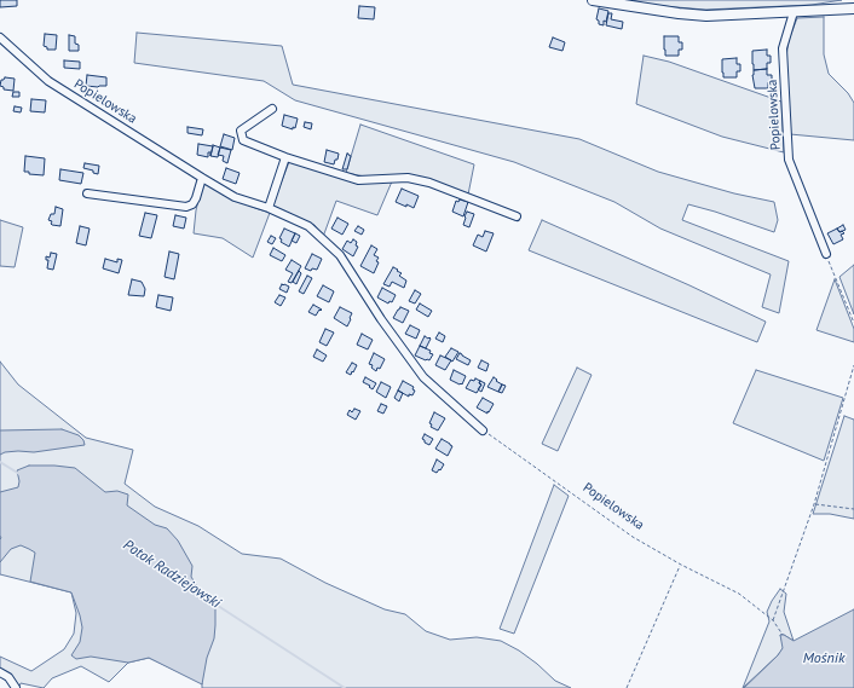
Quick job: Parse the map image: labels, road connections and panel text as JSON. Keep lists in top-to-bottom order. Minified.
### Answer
{"streets":{"street":["Popielowska"]},"water":["Potok Radziejowski","Mośnik"]}
